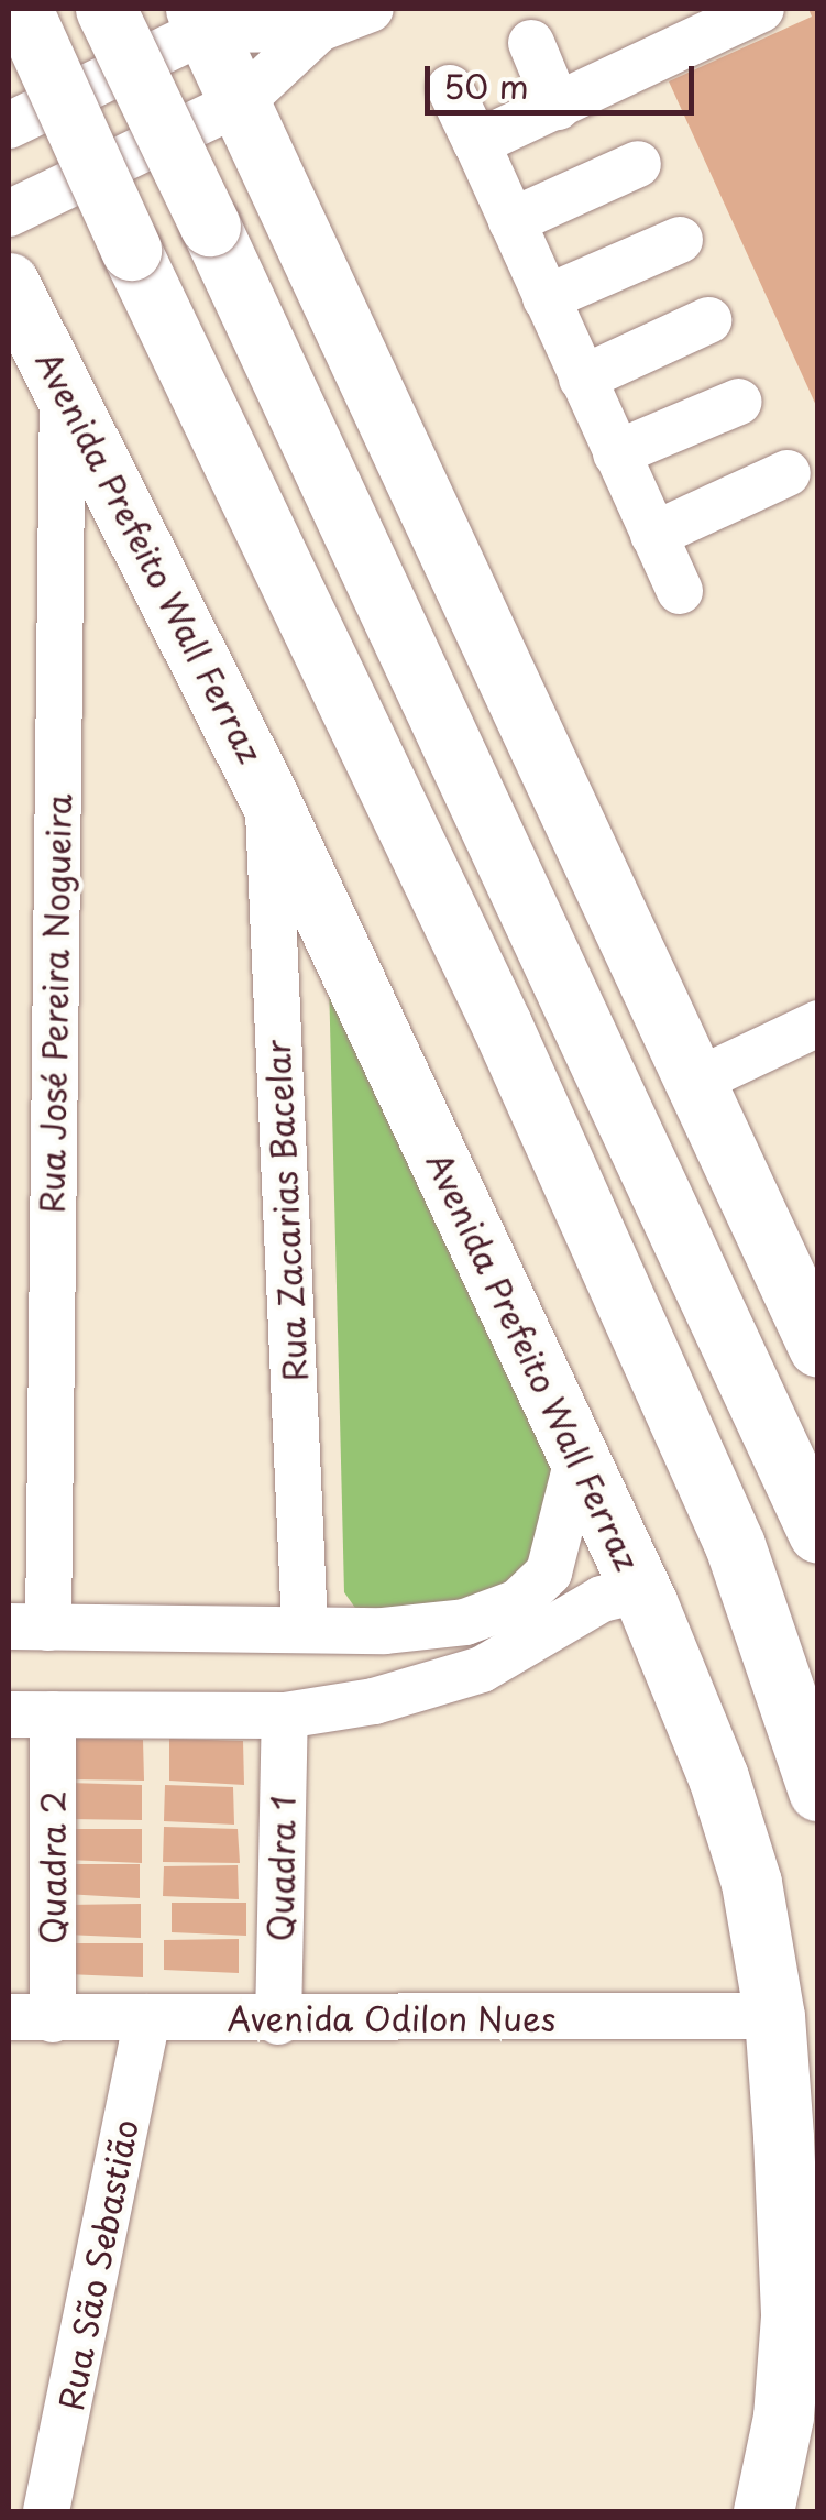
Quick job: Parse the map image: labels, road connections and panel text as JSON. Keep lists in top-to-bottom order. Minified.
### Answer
{"streets":{"main road":["Avenida Prefeito Wall Ferraz"],"street":["Rua José Pereira Nogueira","Rua Zacarias Bacelar","Quadra 2","Quadra 1","Avenida Odilon Nues","Rua São Sebastião"]},"crossings":[["Avenida Prefeito Wall Ferraz","Rua José Pereira Nogueira"],["Avenida Prefeito Wall Ferraz","Rua Zacarias Bacelar"],["Avenida Prefeito Wall Ferraz","Avenida Odilon Nues"],["Quadra 2","Avenida Odilon Nues"],["Quadra 1","Avenida Odilon Nues"],["Avenida Odilon Nues","Rua São Sebastião"]],"scale_bar":"50 m"}
